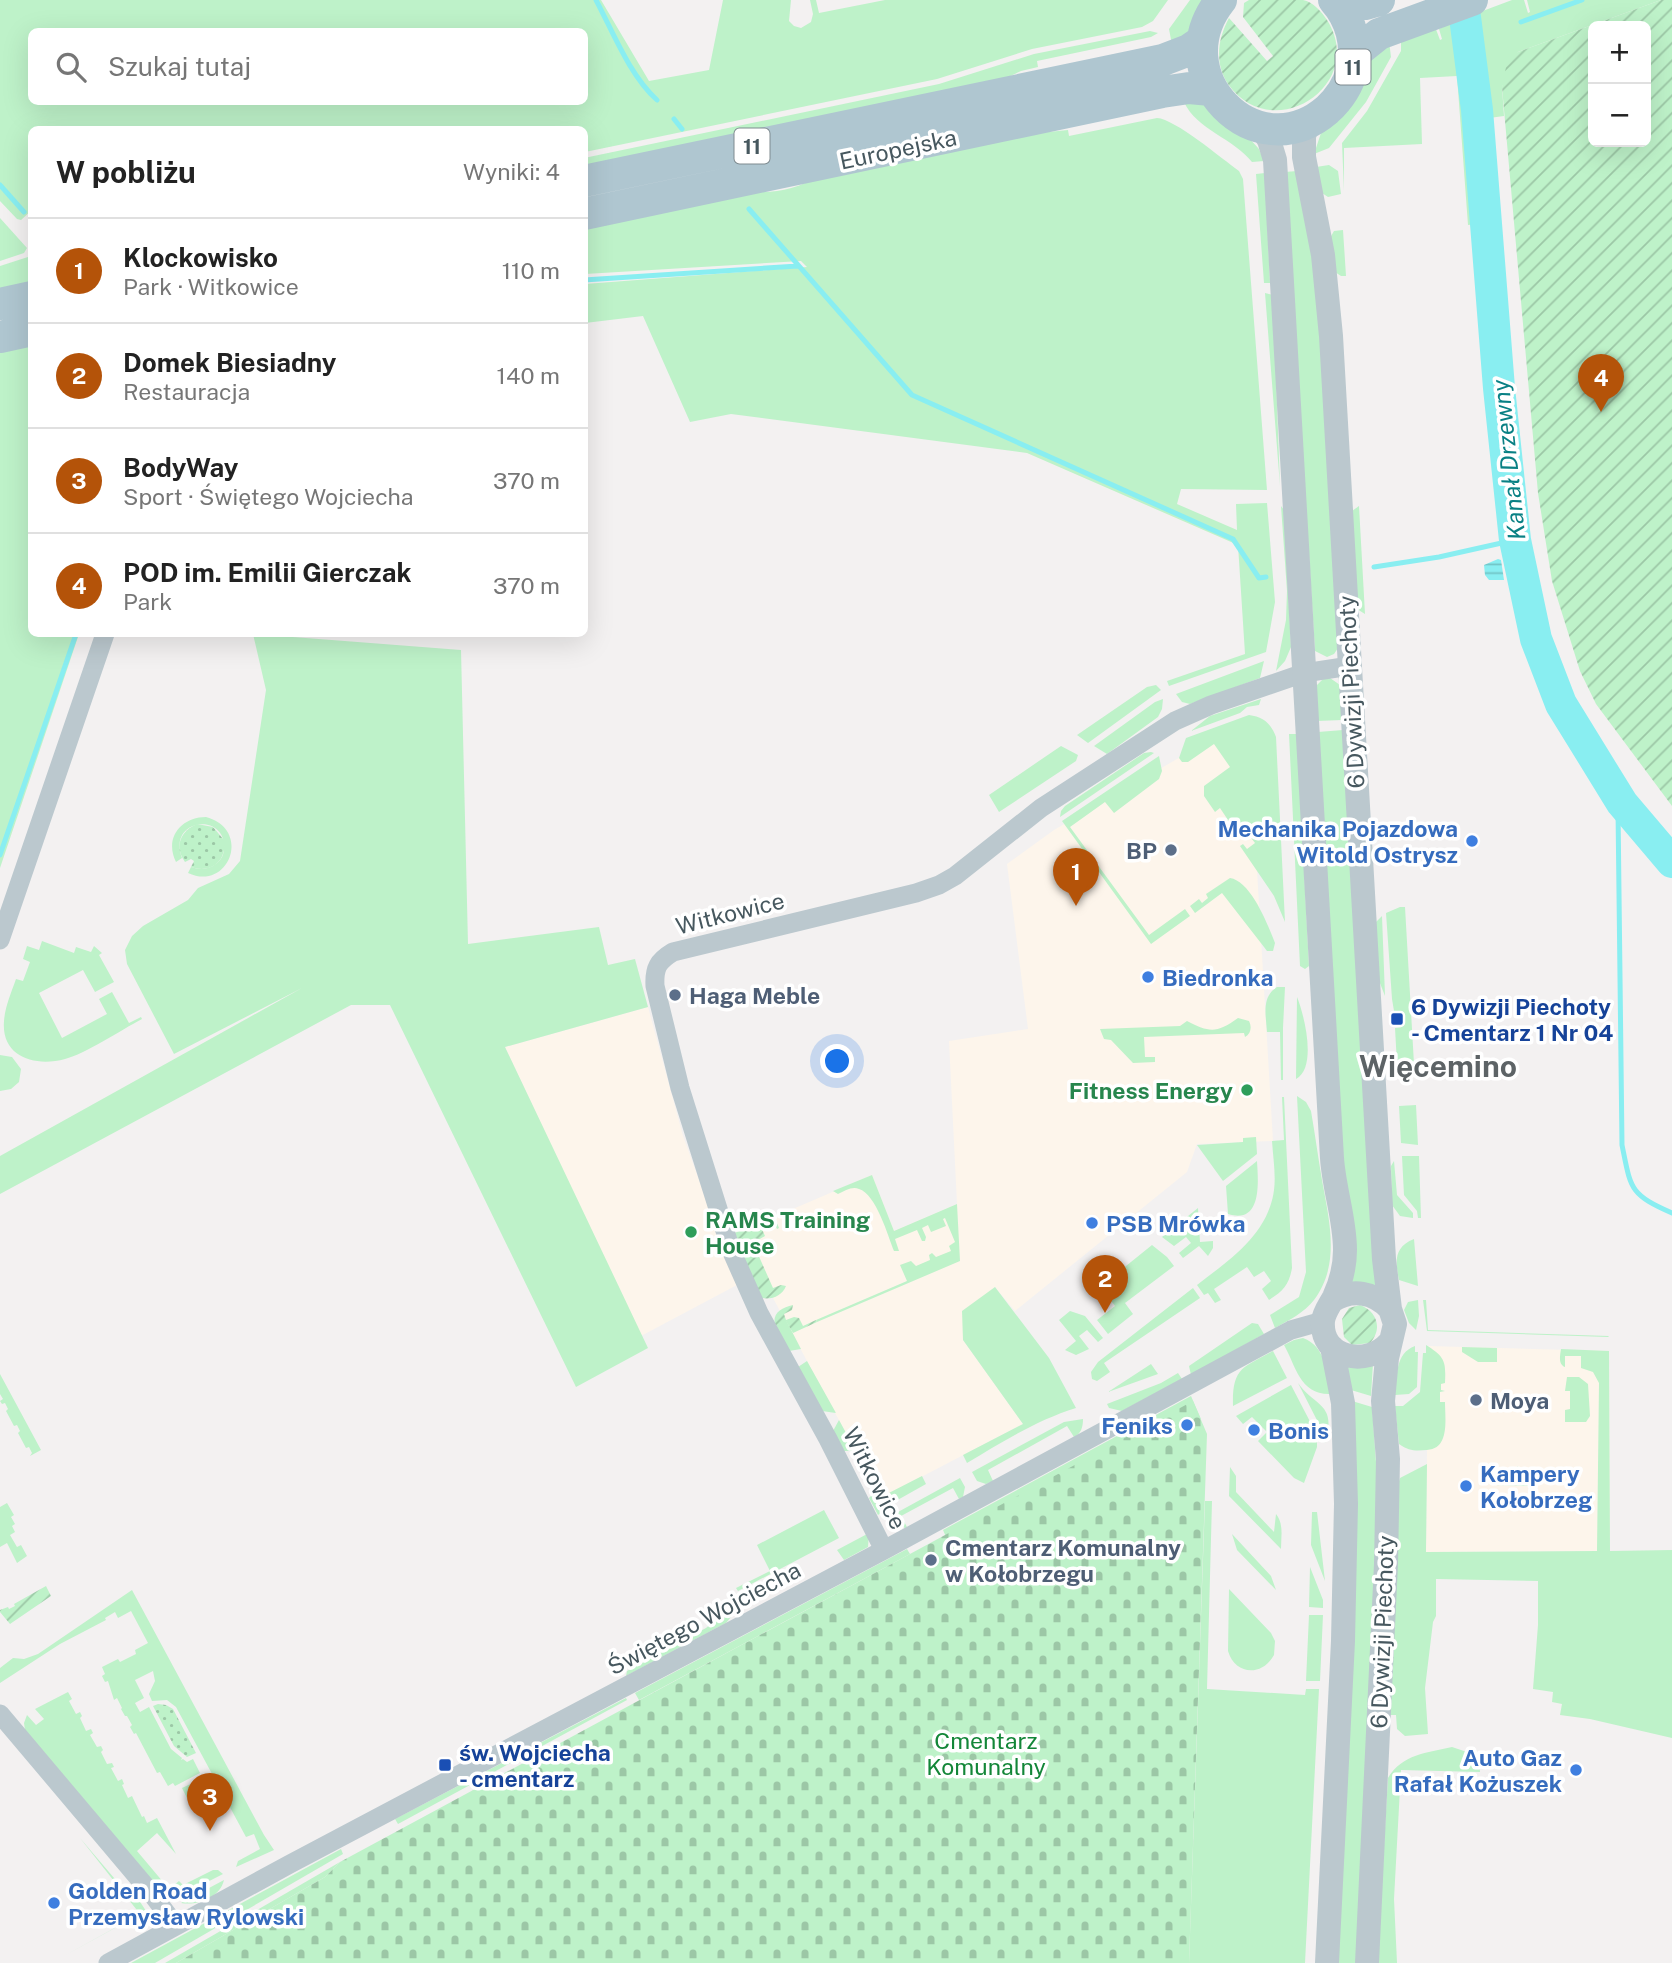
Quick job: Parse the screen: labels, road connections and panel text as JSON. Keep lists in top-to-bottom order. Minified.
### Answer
{"streets":{"main road":["11","Europejska"],"street":["6 Dywizji Piechoty","Witkowice","Świętego Wojciecha"]},"crossings":[["11","Europejska"],["11","6 Dywizji Piechoty"],["6 Dywizji Piechoty","Witkowice"],["6 Dywizji Piechoty","Świętego Wojciecha"],["Witkowice","Świętego Wojciecha"]],"districts":["Więcemino"],"water":["Kanał Drzewny"],"parks":["Cmentarz Komunalny"],"places":{"other":["Mechanika Pojazdowa Witold Ostrysz","BP","Biedronka","Haga Meble","Fitness Energy","PSB Mrówka","RAMS Training House","Moya","Feniks","Bonis","Kampery Kołobrzeg","Cmentarz Komunalny w Kołobrzegu","Auto Gaz Rafał Kożuszek","Golden Road Przemysław Rylowski"],"transit":["6 Dywizji Piechoty - Cmentarz 1 Nr 04","św. Wojciecha - cmentarz"]},"page":{"map_buttons":["+","−"],"search":"Szukaj tutaj","heading":["W pobliżu","Wyniki: 4"],"list":[{"mark":"1","name":"Klockowisko","note":"Park · Witkowice","value":"110 m"},{"mark":"2","name":"Domek Biesiadny","note":"Restauracja","value":"140 m"},{"mark":"3","name":"BodyWay","note":"Sport · Świętego Wojciecha","value":"370 m"},{"mark":"4","name":"POD im. Emilii Gierczak","note":"Park","value":"370 m"}],"pins":["4","1","2","3"]}}
